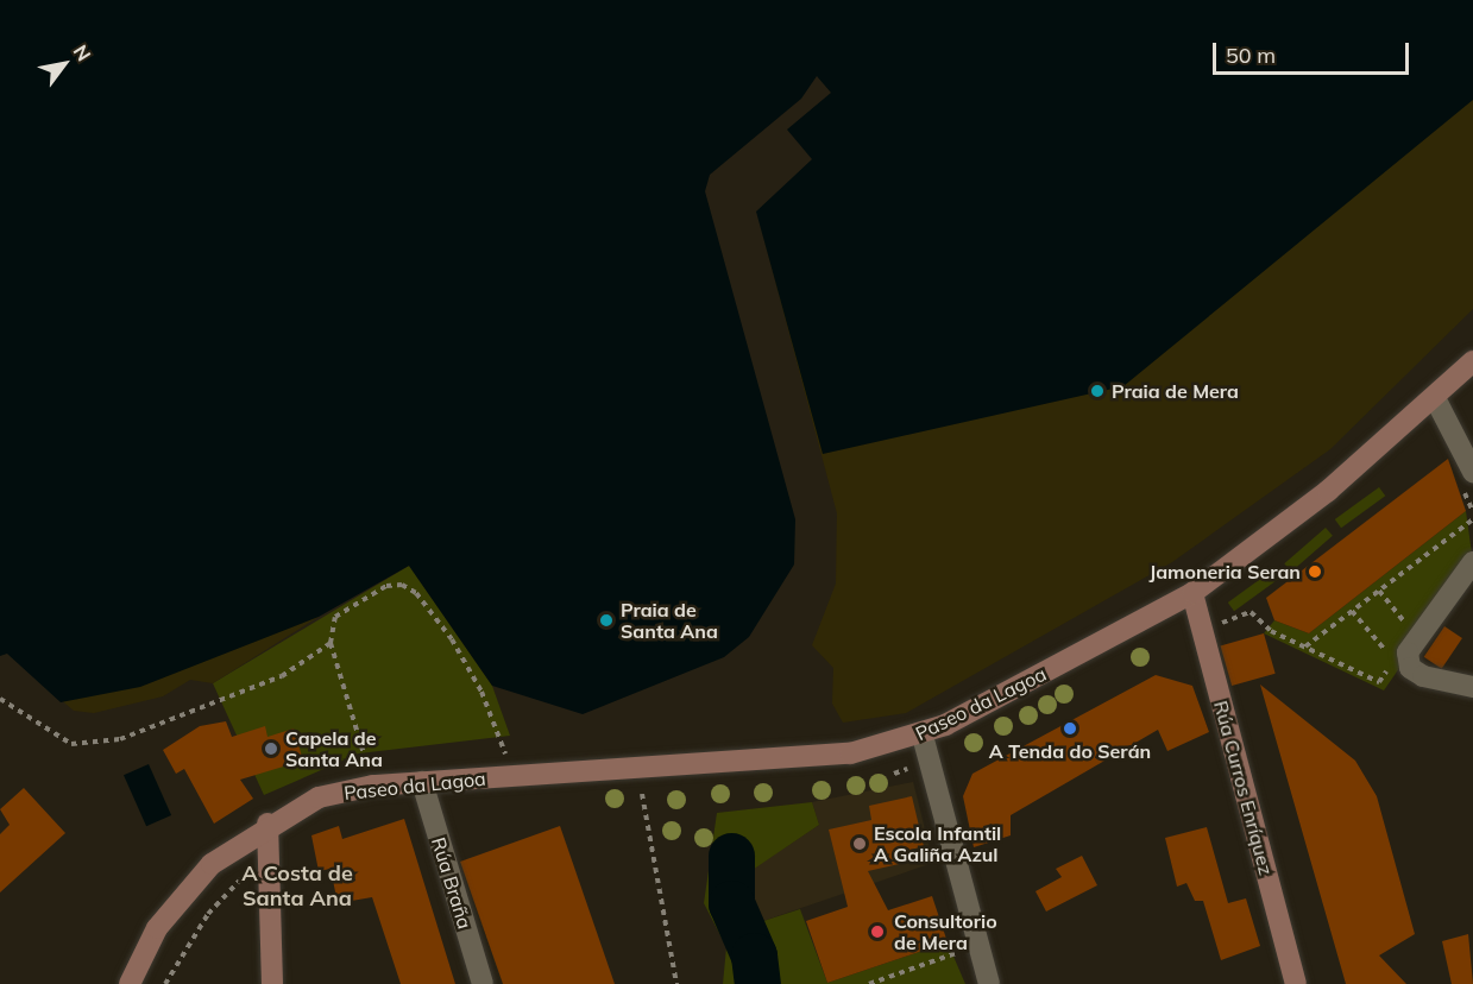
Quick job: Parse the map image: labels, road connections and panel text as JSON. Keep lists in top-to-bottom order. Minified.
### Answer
{"streets":{"main road":["Paseo da Lagoa","Rúa Curros Enríquez"],"street":["Rúa Braña"]},"crossings":[["Paseo da Lagoa","Rúa Curros Enríquez"],["Paseo da Lagoa","Rúa Braña"]],"districts":["A Costa de Santa Ana"],"places":["Praia de Mera","Jamoneria Seran","Praia de Santa Ana","A Tenda do Serán","Capela de Santa Ana","Escola Infantil A Galiña Azul","Consultorio de Mera"],"scale_bar":"50 m","north":"top right"}
